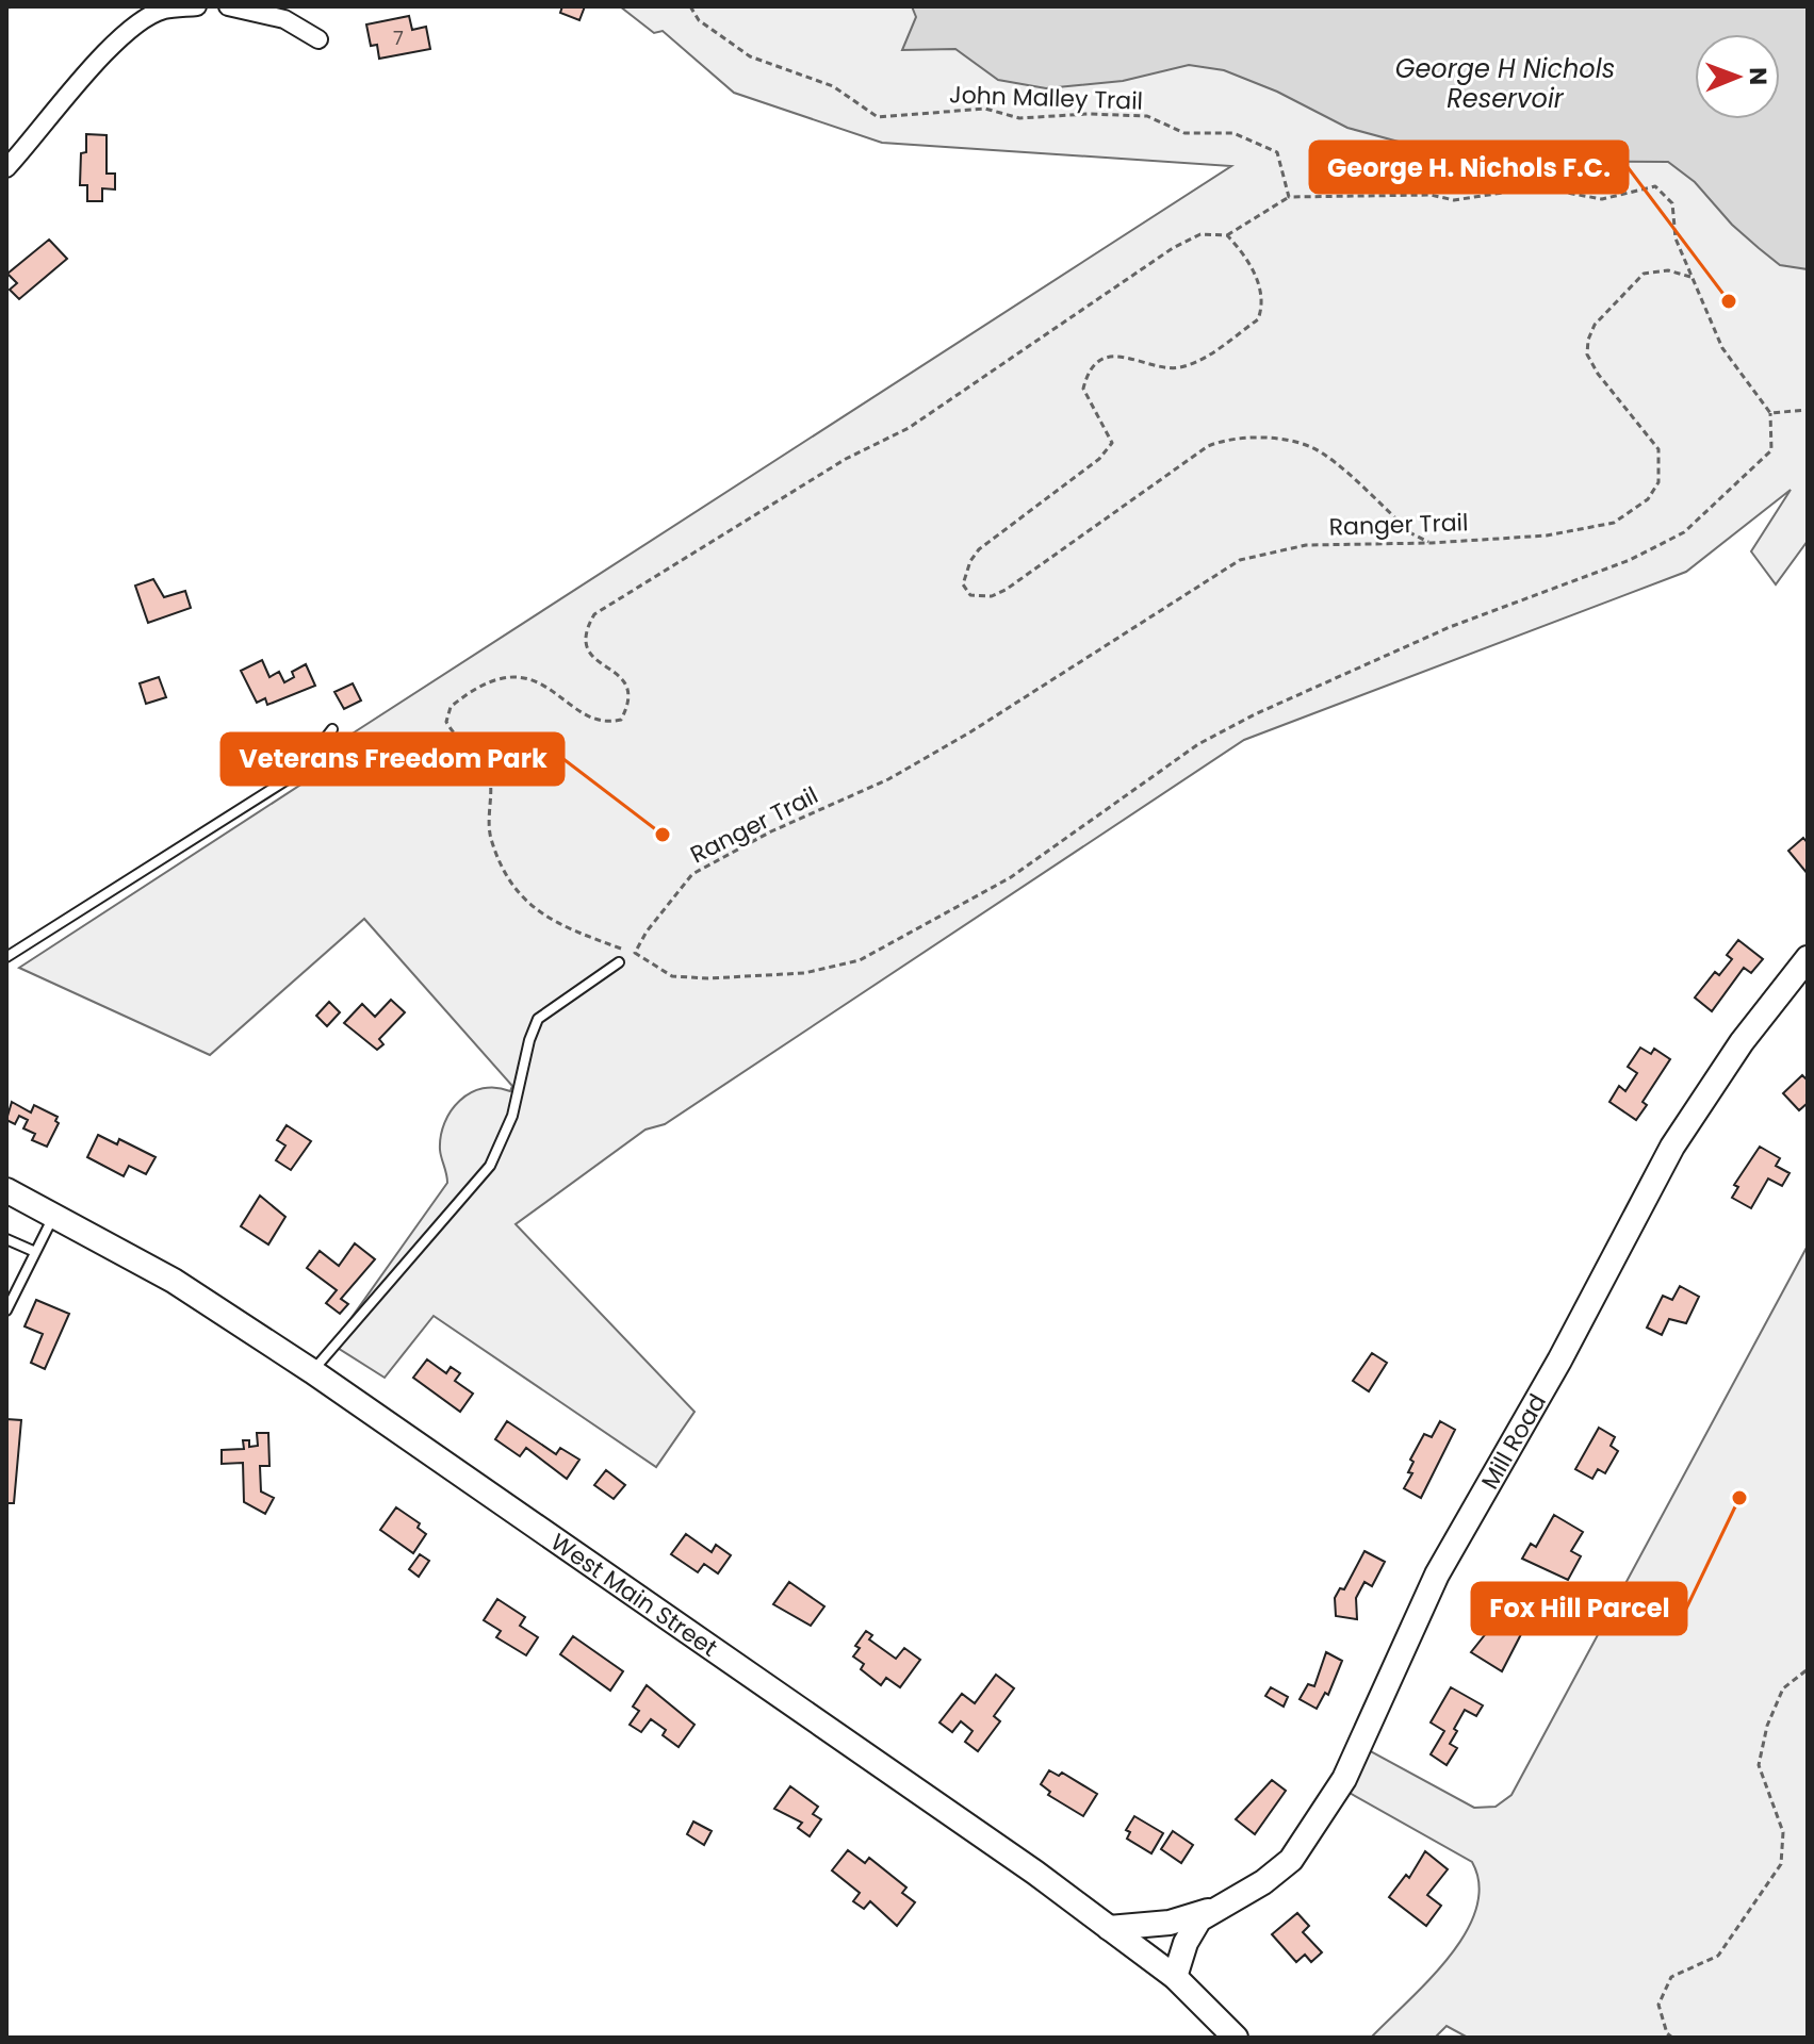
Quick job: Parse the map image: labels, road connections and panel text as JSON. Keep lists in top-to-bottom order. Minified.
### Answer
{"streets":{"main road":["Mill Road","West Main Street"],"path":["John Malley Trail","Ranger Trail"]},"crossings":[["Mill Road","West Main Street"]],"water":["George H Nichols Reservoir"],"places":["George H. Nichols F.C.","Veterans Freedom Park","Fox Hill Parcel"],"house_numbers":["7"],"north":"right"}
